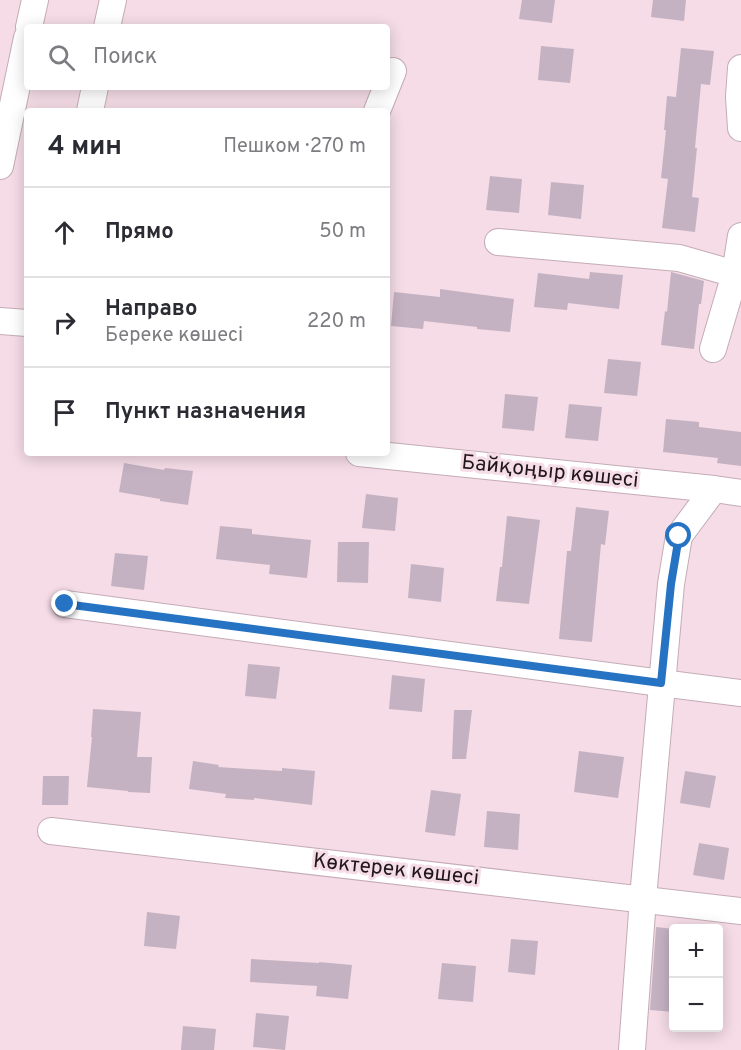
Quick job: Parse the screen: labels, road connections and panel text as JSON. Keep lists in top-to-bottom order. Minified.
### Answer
{"streets":{"street":["Байқоңыр көшесі","Көктерек көшесі"]},"page":{"search":"Поиск","heading":["4 мин","Пешком · 270 m"],"list":[["Прямо","50 m"],["Направо","Береке көшесі","220 m"],"Пункт назначения"],"map_buttons":["+","−"]}}
